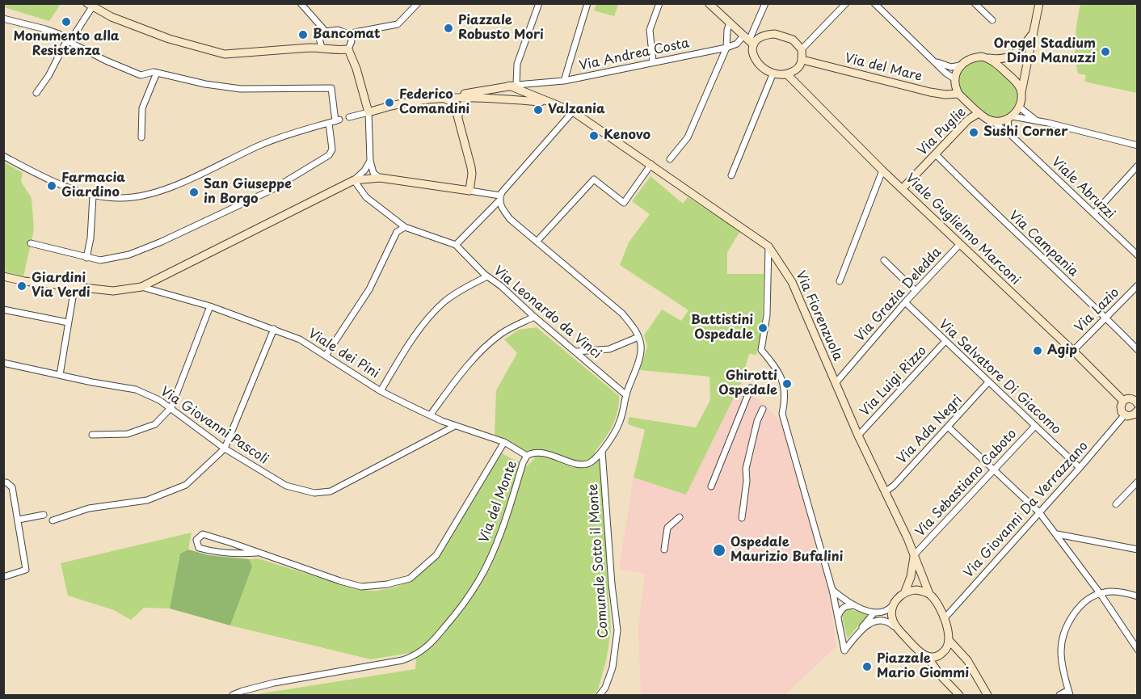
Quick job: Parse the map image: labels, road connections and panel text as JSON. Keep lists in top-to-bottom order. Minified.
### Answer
{"streets":{"street":["Via Andrea Costa","Via del Mare","Via Puglie","Viale Abruzzi","Viale Guglielmo Marconi","Via Campania","Via Grazia Deledda","Via Lazio","Via Leonardo da Vinci","Via Fiorenzuola","Viale dei Pini","Via Salvatore Di Giacomo","Via Luigi Rizzo","Via Giovanni Pascoli","Via Ada Negri","Via Sebastiano Caboto","Via del Monte","Via Giovanni Da Verrazzano","Comunale Sotto il Monte"]},"crossings":[["Via Andrea Costa","Via del Mare"],["Via Andrea Costa","Viale Guglielmo Marconi"],["Via Andrea Costa","Via Fiorenzuola"],["Via del Mare","Via Puglie"],["Via del Mare","Viale Abruzzi"],["Via del Mare","Viale Guglielmo Marconi"],["Via Puglie","Viale Abruzzi"],["Via Puglie","Viale Guglielmo Marconi"],["Via Puglie","Via Campania"],["Viale Guglielmo Marconi","Via Grazia Deledda"],["Viale Guglielmo Marconi","Via Lazio"],["Viale Guglielmo Marconi","Via Giovanni Da Verrazzano"],["Via Campania","Via Lazio"],["Via Grazia Deledda","Via Fiorenzuola"],["Via Grazia Deledda","Via Salvatore Di Giacomo"],["Via Leonardo da Vinci","Via del Monte"],["Via Fiorenzuola","Via Luigi Rizzo"],["Via Fiorenzuola","Via Ada Negri"],["Via Fiorenzuola","Via Sebastiano Caboto"],["Via Fiorenzuola","Via Giovanni Da Verrazzano"],["Viale dei Pini","Via Giovanni Pascoli"],["Viale dei Pini","Via del Monte"],["Via Salvatore Di Giacomo","Via Luigi Rizzo"],["Via Salvatore Di Giacomo","Via Ada Negri"],["Via Salvatore Di Giacomo","Via Sebastiano Caboto"],["Via Salvatore Di Giacomo","Via Giovanni Da Verrazzano"],["Via del Monte","Comunale Sotto il Monte"]],"places":["Monumento alla Resistenza","Piazzale Robusto Mori","Bancomat","Orogel Stadium Dino Manuzzi","Federico Comandini","Valzania","Sushi Corner","Kenovo","Farmacia Giardino","San Giuseppe in Borgo","Giardini Via Verdi","Battistini Ospedale","Agip","Ghirotti Ospedale","Ospedale Maurizio Bufalini","Piazzale Mario Giommi"]}
